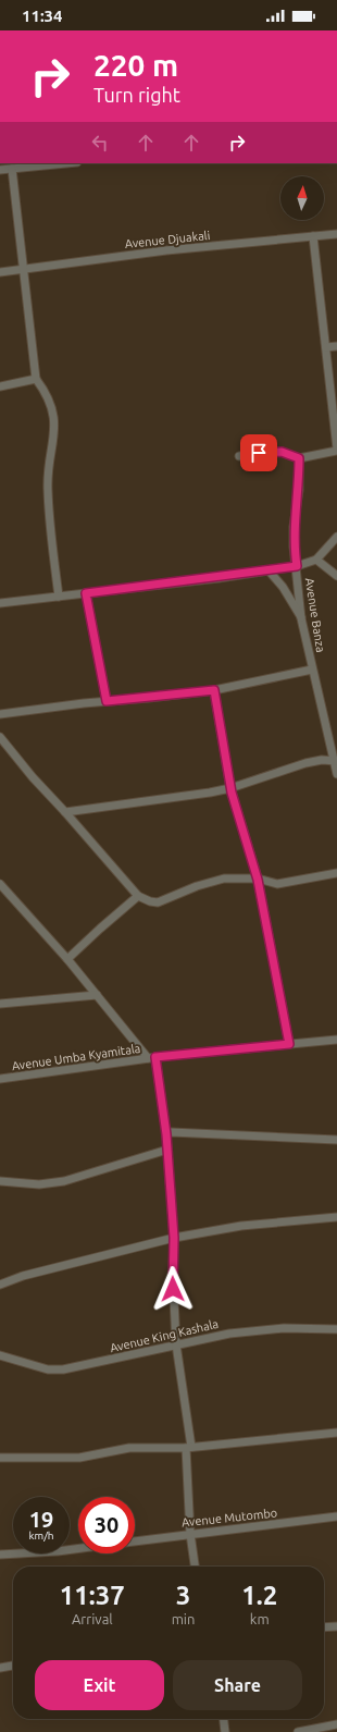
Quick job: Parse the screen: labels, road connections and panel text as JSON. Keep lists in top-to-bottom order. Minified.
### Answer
{"streets":{"street":["Avenue Djuakali","Avenue Banza","Avenue Umba Kyamitala","Avenue King Kashala","Avenue Mutombo"]},"north":"top","page":{"status":"11:34","turn":["220 m","Turn right"],"speed":"19 km/h","limit":"30","eta":["11:37","Arrival","3","min","1.2","km"],"buttons":["Exit","Share"]}}
